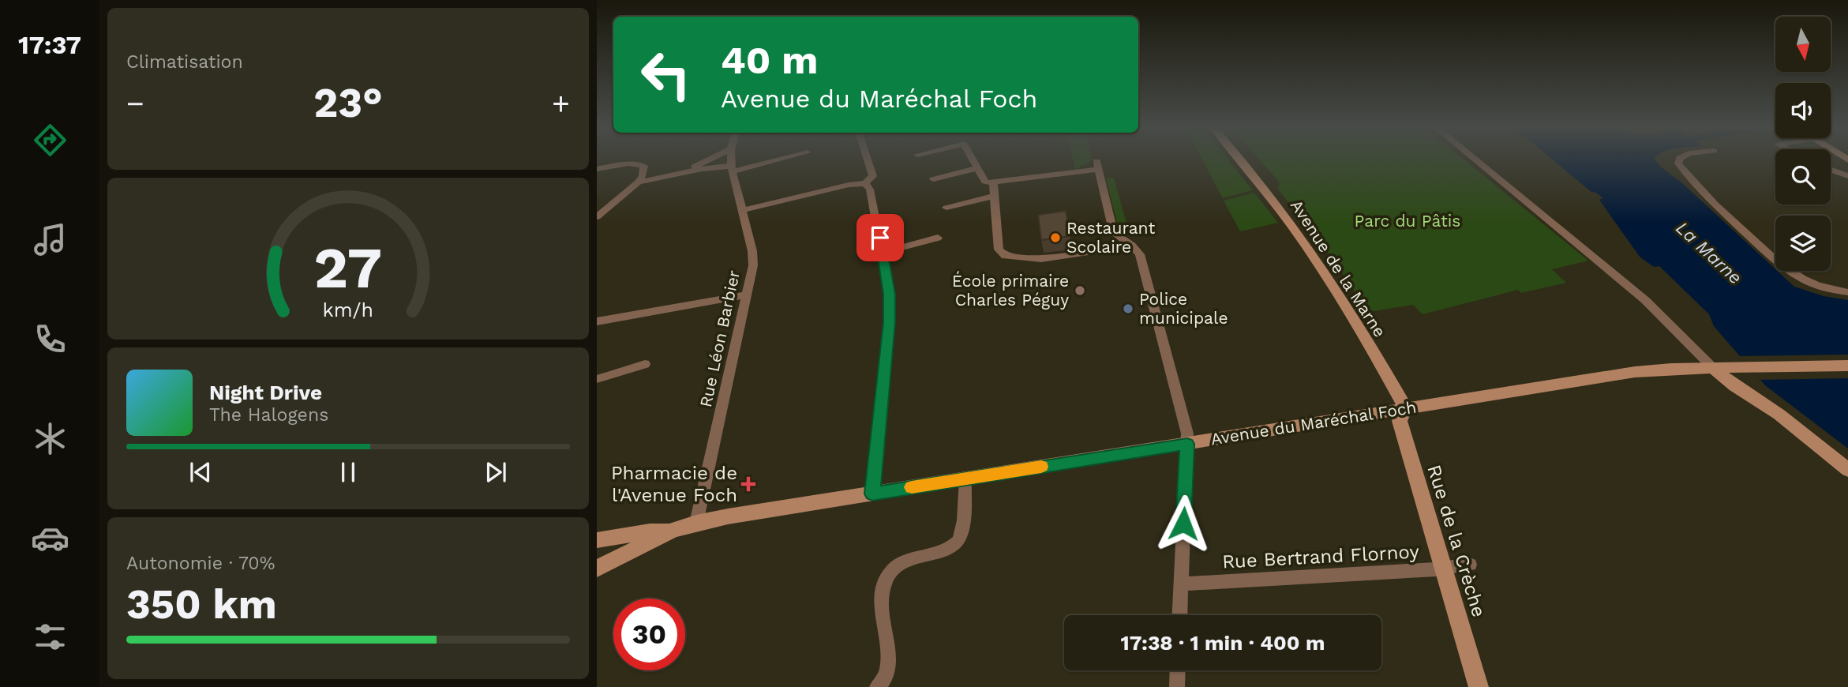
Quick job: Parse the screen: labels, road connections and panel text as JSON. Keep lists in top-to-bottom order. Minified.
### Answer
{"streets":{"main road":["Avenue de la Marne","Avenue du Maréchal Foch","Rue de la Crèche"],"street":["Rue Léon Barbier","Rue Bertrand Flornoy"]},"crossings":[["Avenue de la Marne","Avenue du Maréchal Foch"],["Avenue de la Marne","Rue de la Crèche"],["Rue Léon Barbier","Avenue du Maréchal Foch"],["Avenue du Maréchal Foch","Rue de la Crèche"],["Rue de la Crèche","Rue Bertrand Flornoy"]],"water":["La Marne"],"parks":["Parc du Pâtis"],"places":{"other":["Restaurant Scolaire","École primaire Charles Péguy","Police municipale"],"health":["Pharmacie de l'Avenue Foch"]},"north":"bottom","page":{"tabs":"17:37","tile":["Climatisation",["Autonomie · 70%","350 km"]],"turn":["40 m","Avenue du Maréchal Foch"],"heat":["−","23°","+"],"song":["Night Drive","The Halogens"],"limit":"30","trip":"17:38 · 1 min · 400 m","gauge":["27","km/h"]}}
